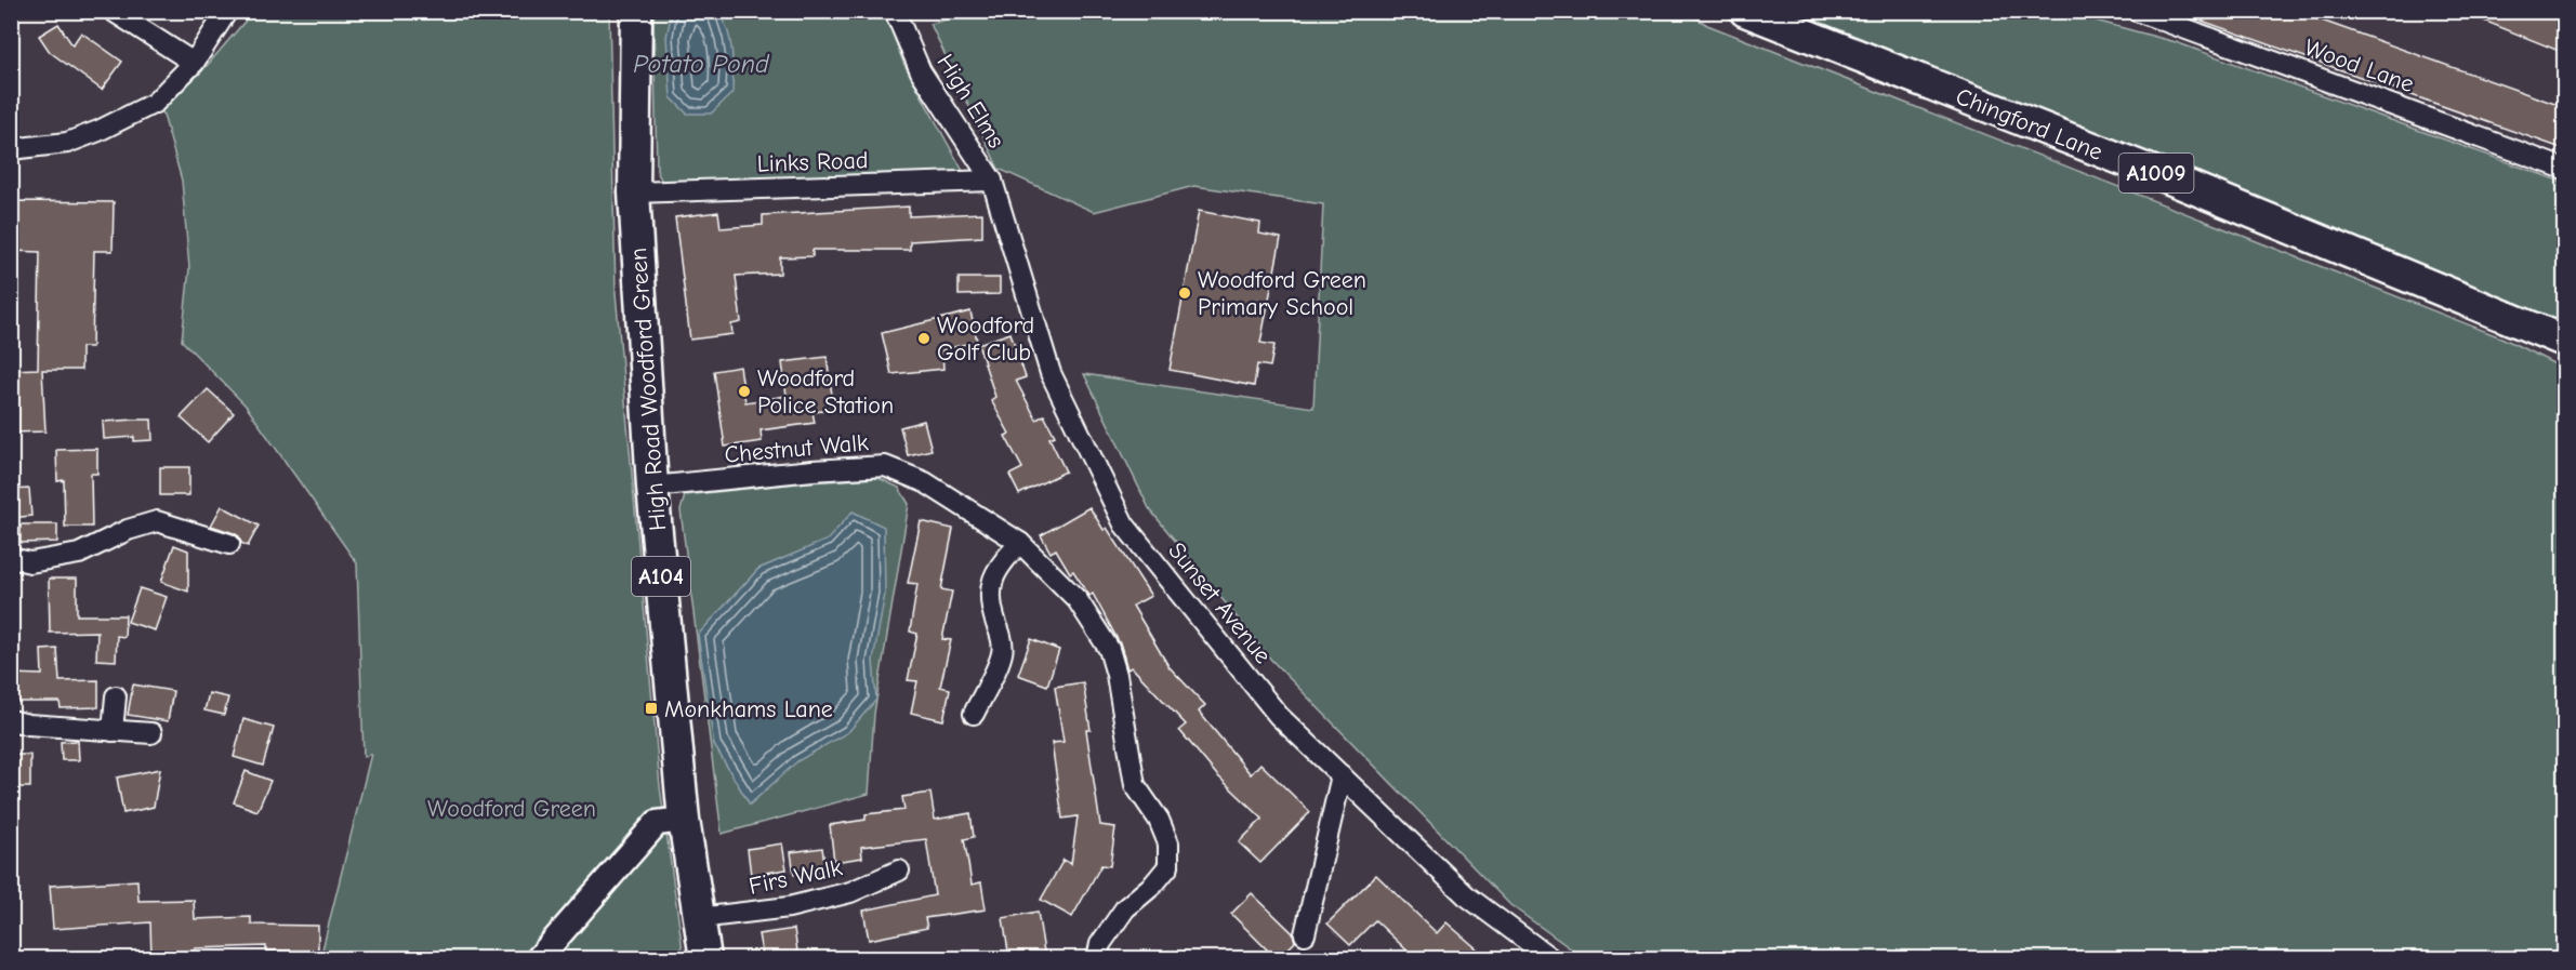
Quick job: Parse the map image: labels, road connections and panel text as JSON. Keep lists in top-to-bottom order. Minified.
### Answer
{"streets":{"main road":["Chingford Lane","A1009","High Road Woodford Green","A104"],"street":["Wood Lane","High Elms","Links Road","Chestnut Walk","Sunset Avenue","Firs Walk"]},"crossings":[["High Elms","Links Road"],["High Elms","Sunset Avenue"],["Links Road","High Road Woodford Green"],["Links Road","Sunset Avenue"],["High Road Woodford Green","Chestnut Walk"],["High Road Woodford Green","Firs Walk"]],"water":["Potato Pond"],"parks":["Woodford Green"],"places":{"other":["Woodford Green Primary School","Woodford Golf Club","Woodford Police Station"],"transit":["Monkhams Lane"]}}
